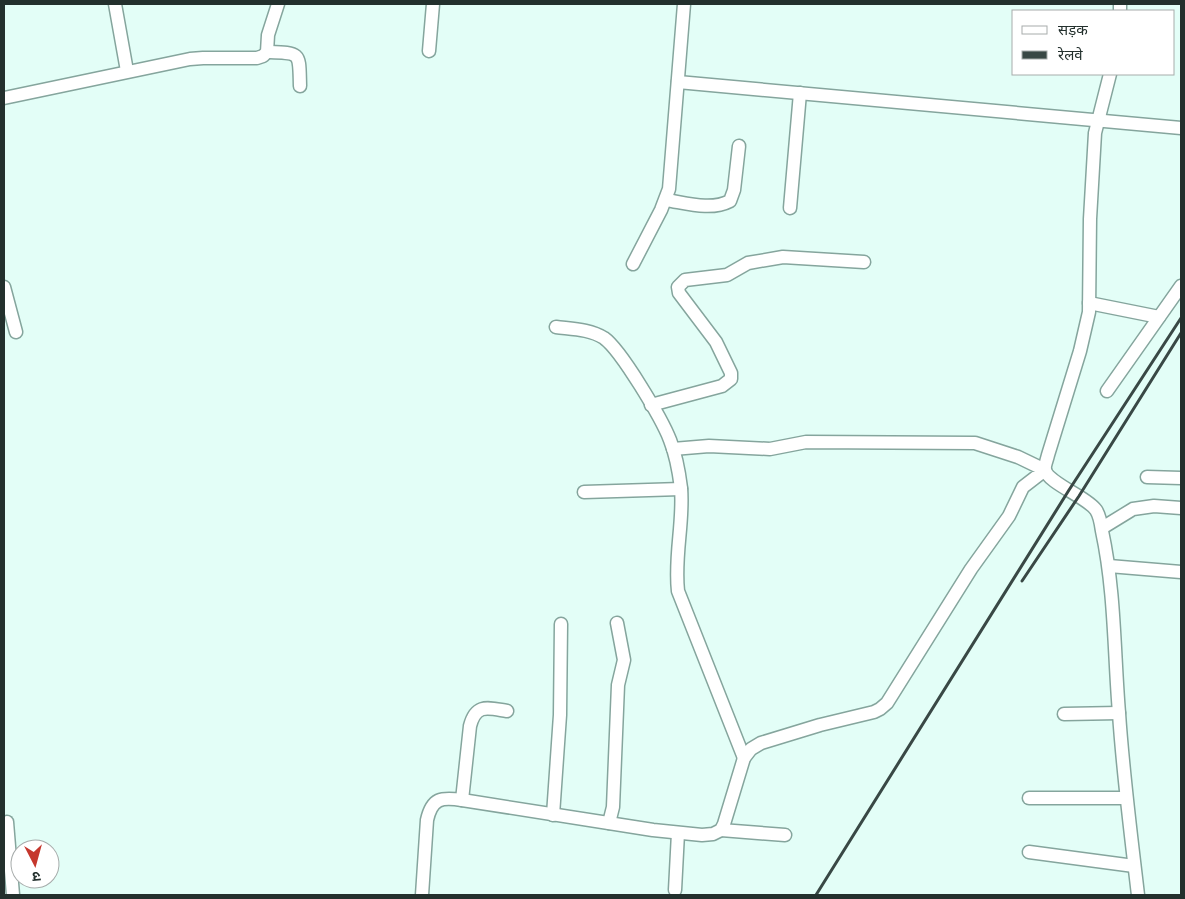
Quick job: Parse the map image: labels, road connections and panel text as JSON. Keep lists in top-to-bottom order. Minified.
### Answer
{"legend":["सड़क","रेलवे"],"north":"bottom"}
